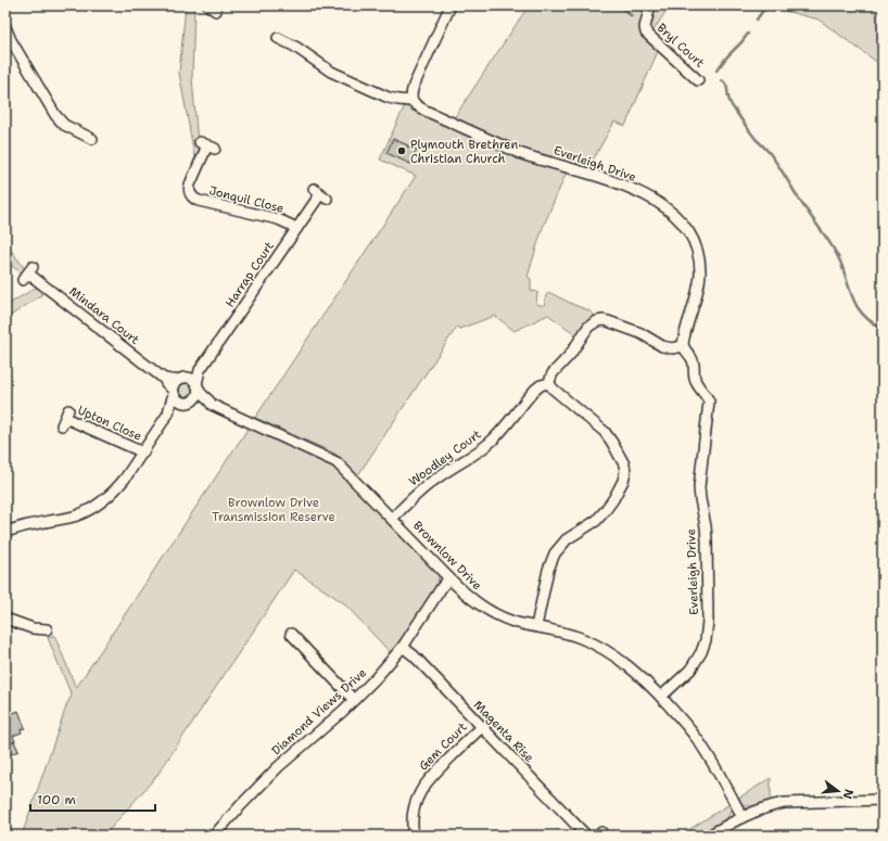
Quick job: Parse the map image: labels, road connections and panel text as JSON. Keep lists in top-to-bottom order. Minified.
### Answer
{"streets":{"street":["Bryl Court","Everleigh Drive","Jonquil Close","Harrap Court","Mindara Court","Upton Close","Woodley Court","Brownlow Drive","Diamond Views Drive","Magenta Rise","Gem Court"]},"crossings":[["Everleigh Drive","Brownlow Drive"],["Jonquil Close","Harrap Court"],["Harrap Court","Mindara Court"],["Harrap Court","Brownlow Drive"],["Mindara Court","Brownlow Drive"],["Woodley Court","Brownlow Drive"],["Brownlow Drive","Diamond Views Drive"],["Diamond Views Drive","Magenta Rise"],["Magenta Rise","Gem Court"]],"parks":["Brownlow Drive Transmission Reserve"],"places":["Plymouth Brethren Christian Church"],"scale_bar":"100 m","north":"right"}
